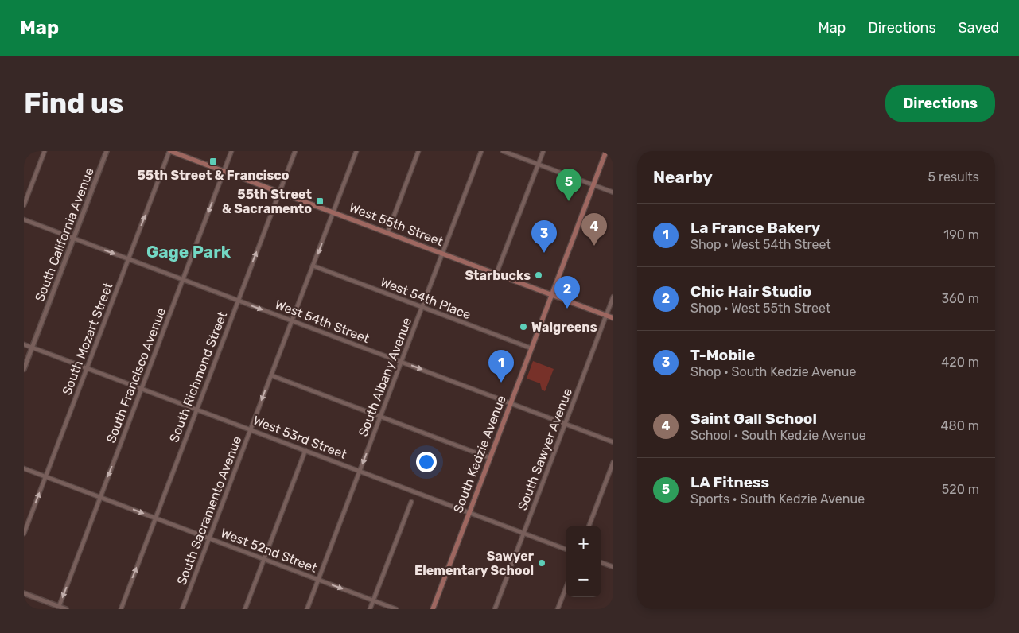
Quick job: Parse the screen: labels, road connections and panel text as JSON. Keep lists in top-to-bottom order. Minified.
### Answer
{"streets":{"main road":["West 55th Street","South Kedzie Avenue"],"street":["South California Avenue","West 54th Place","West 54th Street","South Mozart Street","South Francisco Avenue","South Richmond Street","South Albany Avenue","West 53rd Street","South Sawyer Avenue","South Sacramento Avenue","West 52nd Street"]},"crossings":[["West 55th Street","South Mozart Street"],["West 55th Street","South Francisco Avenue"],["West 55th Street","South Richmond Street"],["West 55th Street","South Albany Avenue"],["West 55th Street","South Sawyer Avenue"],["West 55th Street","South Kedzie Avenue"],["West 55th Street","South Sacramento Avenue"],["South California Avenue","West 54th Street"],["South California Avenue","West 53rd Street"],["West 54th Place","South Albany Avenue"],["West 54th Place","South Kedzie Avenue"],["West 54th Place","South Sacramento Avenue"],["West 54th Street","South Mozart Street"],["West 54th Street","South Francisco Avenue"],["West 54th Street","South Richmond Street"],["West 54th Street","South Albany Avenue"],["West 54th Street","South Sawyer Avenue"],["West 54th Street","South Kedzie Avenue"],["West 54th Street","South Sacramento Avenue"],["South Mozart Street","West 53rd Street"],["South Mozart Street","West 52nd Street"],["South Francisco Avenue","West 53rd Street"],["South Francisco Avenue","West 52nd Street"],["South Richmond Street","West 53rd Street"],["South Richmond Street","West 52nd Street"],["South Albany Avenue","West 53rd Street"],["South Albany Avenue","West 52nd Street"],["West 53rd Street","South Sawyer Avenue"],["West 53rd Street","South Kedzie Avenue"],["West 53rd Street","South Sacramento Avenue"],["South Sacramento Avenue","West 52nd Street"]],"one_way":["West 54th Street","South Mozart Street","South Francisco Avenue","South Richmond Street"],"districts":["Gage Park"],"places":{"transit":["55th Street & Francisco","55th Street & Sacramento"],"other":["Starbucks","Walgreens","Sawyer Elementary School"]},"page":{"header":"Map","nav":["Map","Directions","Saved"],"buttons":"Directions","title":"Find us","heading":["Nearby","5 results"],"pins":["5","4","3","2","1"],"list":[{"mark":"1","name":"La France Bakery","note":"Shop · West 54th Street","value":"190 m"},{"mark":"2","name":"Chic Hair Studio","note":"Shop · West 55th Street","value":"360 m"},{"mark":"3","name":"T-Mobile","note":"Shop · South Kedzie Avenue","value":"420 m"},{"mark":"4","name":"Saint Gall School","note":"School · South Kedzie Avenue","value":"480 m"},{"mark":"5","name":"LA Fitness","note":"Sports · South Kedzie Avenue","value":"520 m"}],"map_buttons":["+","−"]}}
